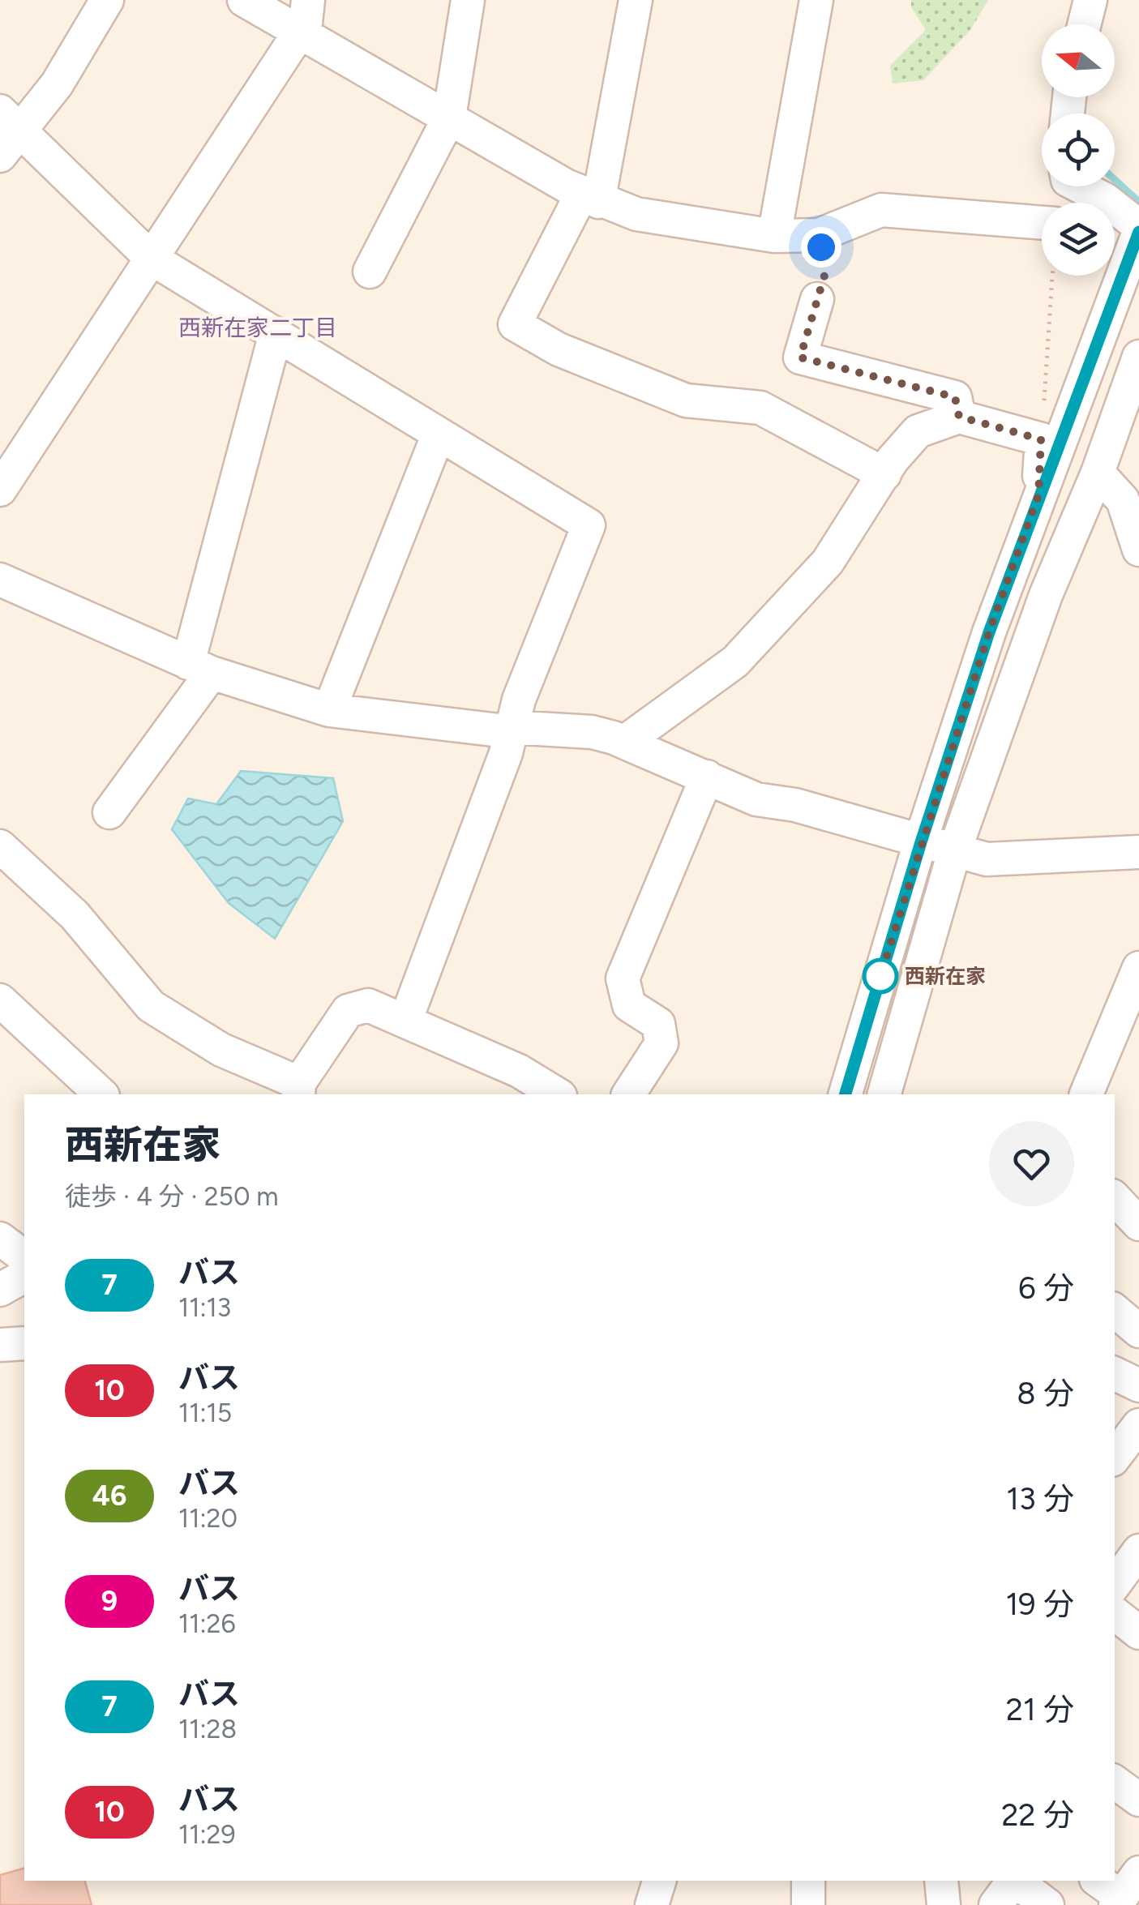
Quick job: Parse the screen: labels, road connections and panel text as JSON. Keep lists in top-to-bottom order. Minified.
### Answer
{"districts":["西新在家二丁目"],"places":["西新在家"],"lines":["bus line 7"],"north":"left","page":{"heading":["西新在家","徒歩 · 4 分 · 250 m"],"list":[{"mark":"7","name":"バス","note":"11:13","value":"6 分"},{"mark":"10","name":"バス","note":"11:15","value":"8 分"},{"mark":"46","name":"バス","note":"11:20","value":"13 分"},{"mark":"9","name":"バス","note":"11:26","value":"19 分"},{"mark":"7","name":"バス","note":"11:28","value":"21 分"},{"mark":"10","name":"バス","note":"11:29","value":"22 分"}]}}
